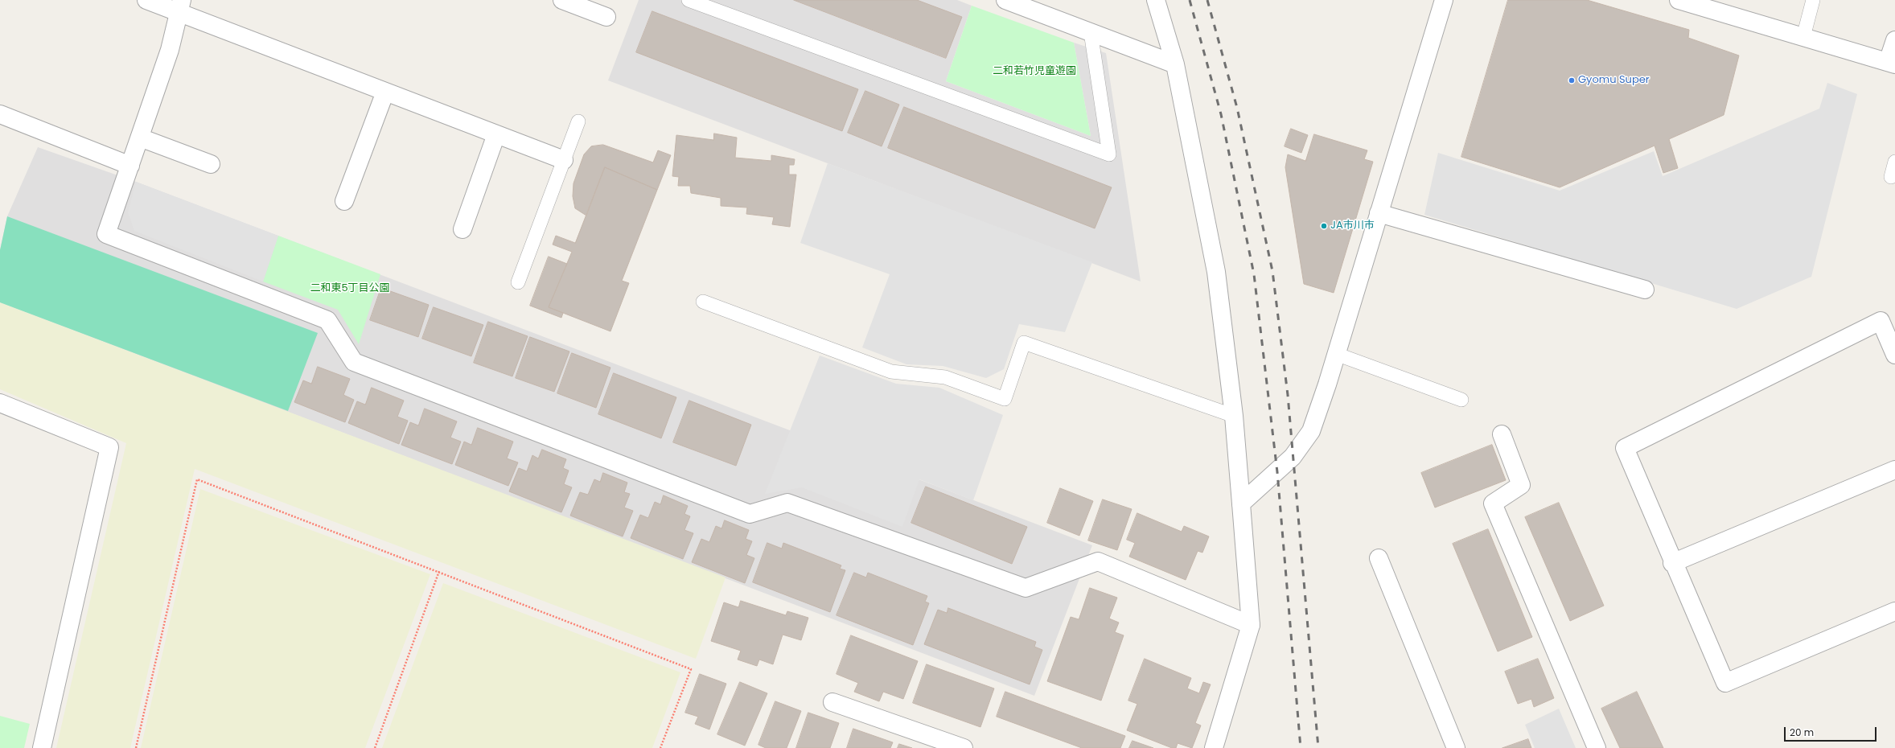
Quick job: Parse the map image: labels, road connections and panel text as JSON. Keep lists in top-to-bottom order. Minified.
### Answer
{"parks":["二和若竹児童遊園","二和東5丁目公園"],"places":["Gyomu Super","JA市川市"],"scale_bar":"20 m"}
